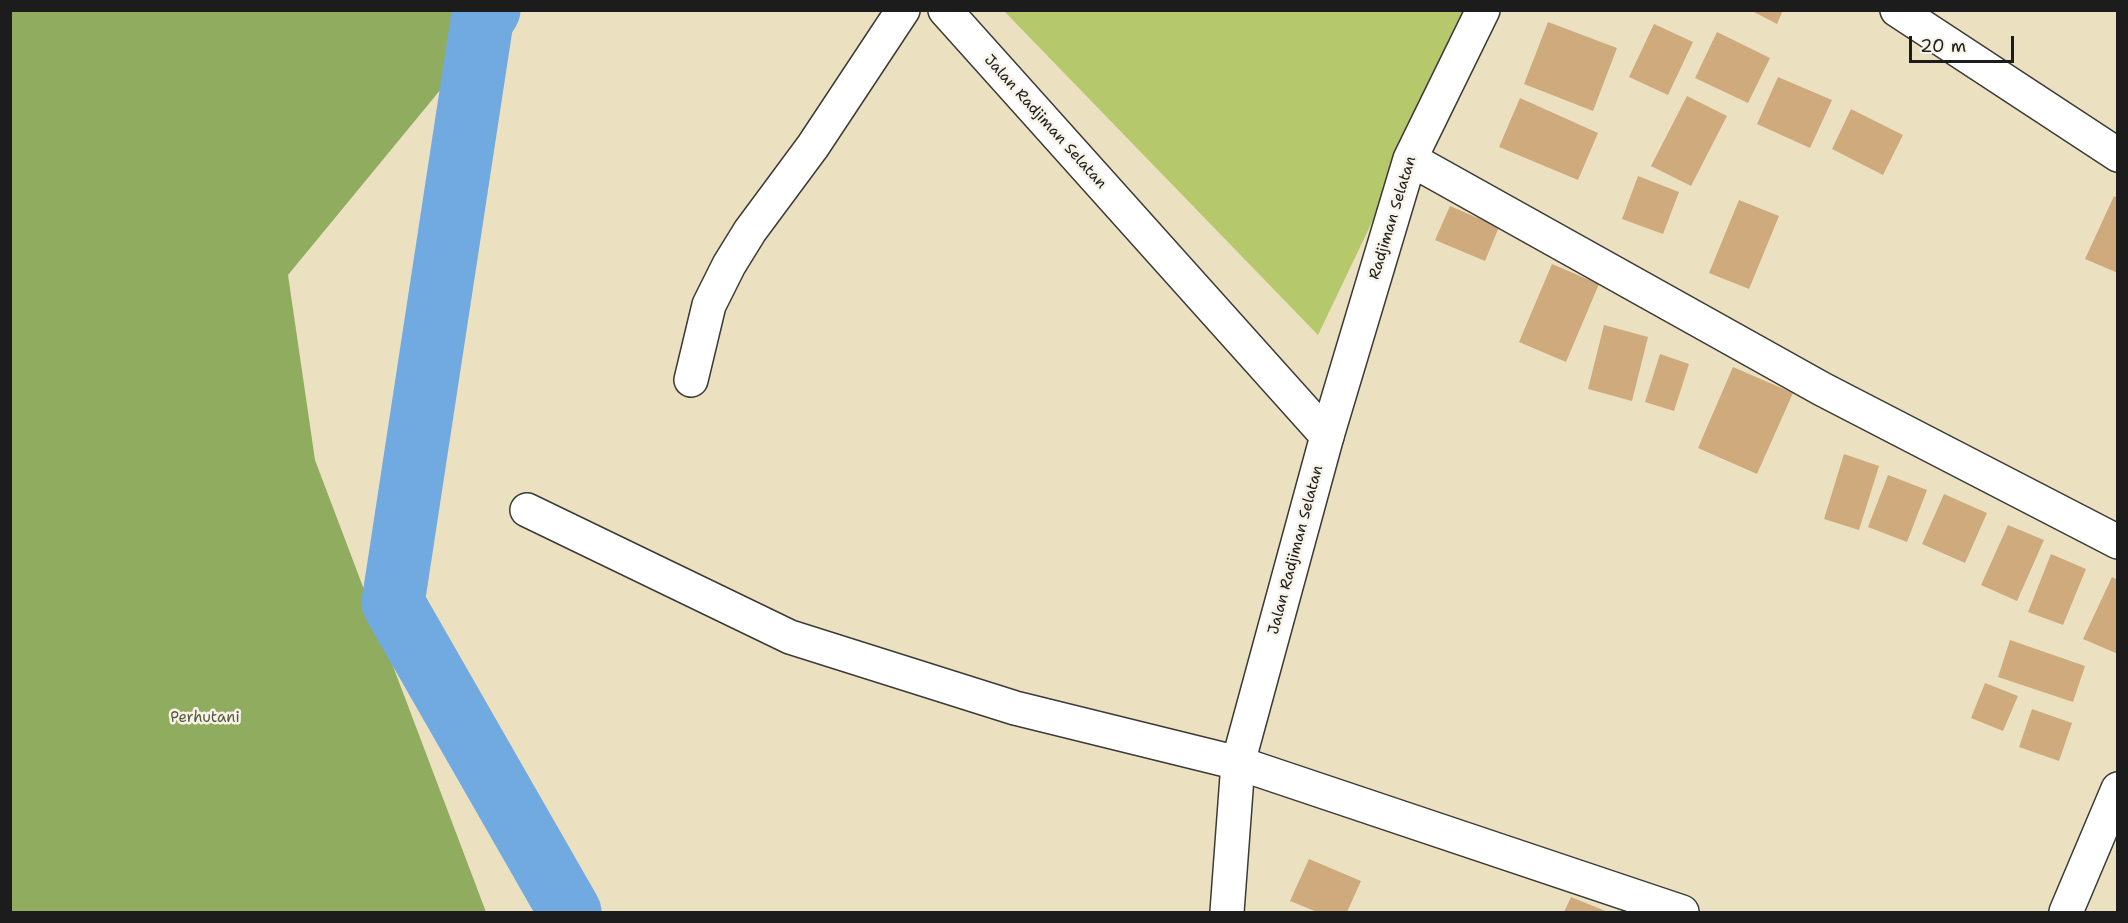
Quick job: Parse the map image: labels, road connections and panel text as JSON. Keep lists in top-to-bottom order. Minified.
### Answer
{"streets":{"street":["Jalan Radjiman Selatan","Radjiman Selatan"]},"crossings":[["Jalan Radjiman Selatan","Radjiman Selatan"]],"parks":["Perhutani"],"scale_bar":"20 m"}
